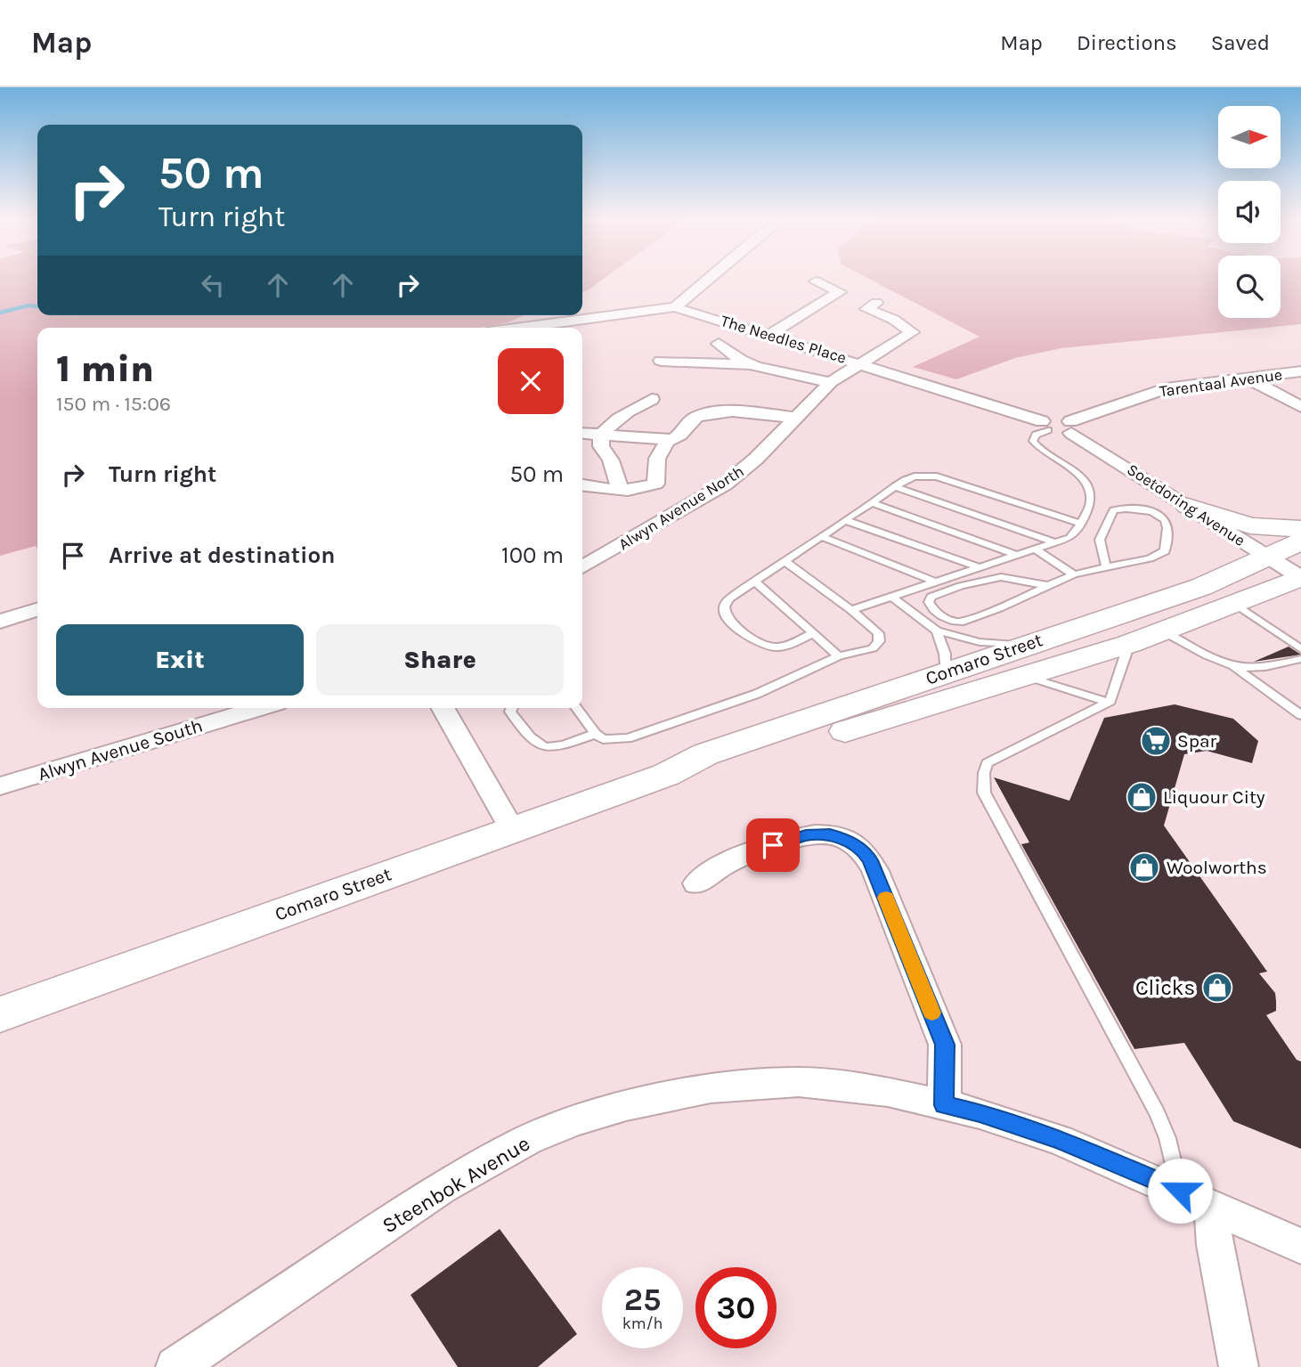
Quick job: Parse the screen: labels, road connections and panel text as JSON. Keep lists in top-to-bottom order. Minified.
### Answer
{"streets":{"street":["The Needles Place","Tarentaal Avenue","Soetdoring Avenue","Alwyn Avenue North","Comaro Street","Alwyn Avenue South","Steenbok Avenue"]},"crossings":[["The Needles Place","Alwyn Avenue North"],["Tarentaal Avenue","Soetdoring Avenue"],["Soetdoring Avenue","Comaro Street"]],"places":{"supermarket":["Spar"],"shop":["Liquour City","Woolworths","Clicks"]},"north":"right","page":{"header":"Map","nav":["Map","Directions","Saved"],"turn":["50 m","Turn right"],"heading":["1 min","150 m · 15:06"],"list":[{"name":"Turn right","value":"50 m"},{"name":"Arrive at destination","value":"100 m"}],"buttons":["Exit","Share"],"speed":"25 km/h","limit":"30"}}
